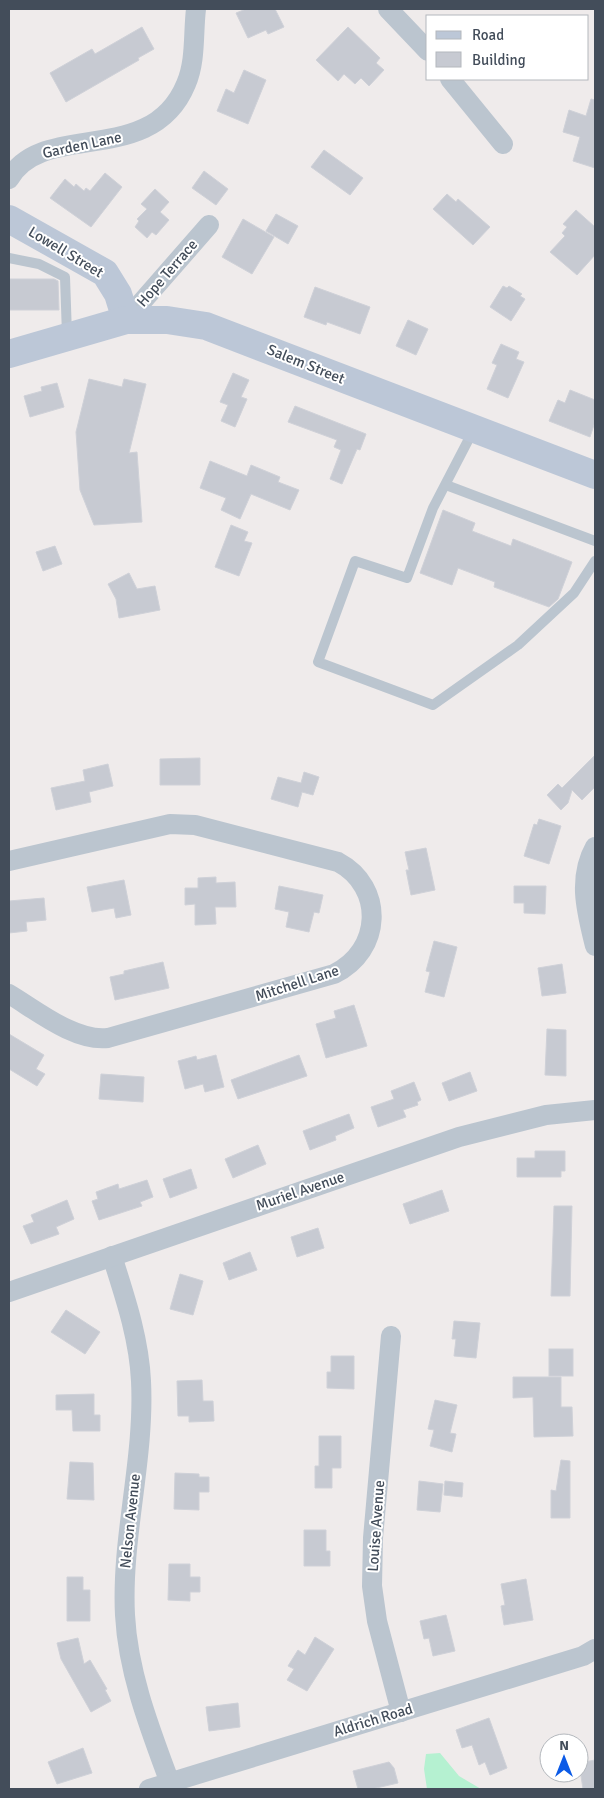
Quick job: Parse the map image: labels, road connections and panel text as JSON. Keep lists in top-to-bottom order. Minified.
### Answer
{"streets":{"main road":["Lowell Street","Salem Street"],"street":["Garden Lane","Hope Terrace","Mitchell Lane","Muriel Avenue","Nelson Avenue","Louise Avenue","Aldrich Road"]},"crossings":[["Lowell Street","Hope Terrace"],["Lowell Street","Salem Street"],["Hope Terrace","Salem Street"],["Muriel Avenue","Nelson Avenue"],["Nelson Avenue","Aldrich Road"],["Louise Avenue","Aldrich Road"]],"legend":["Road","Building"],"north":"top"}
